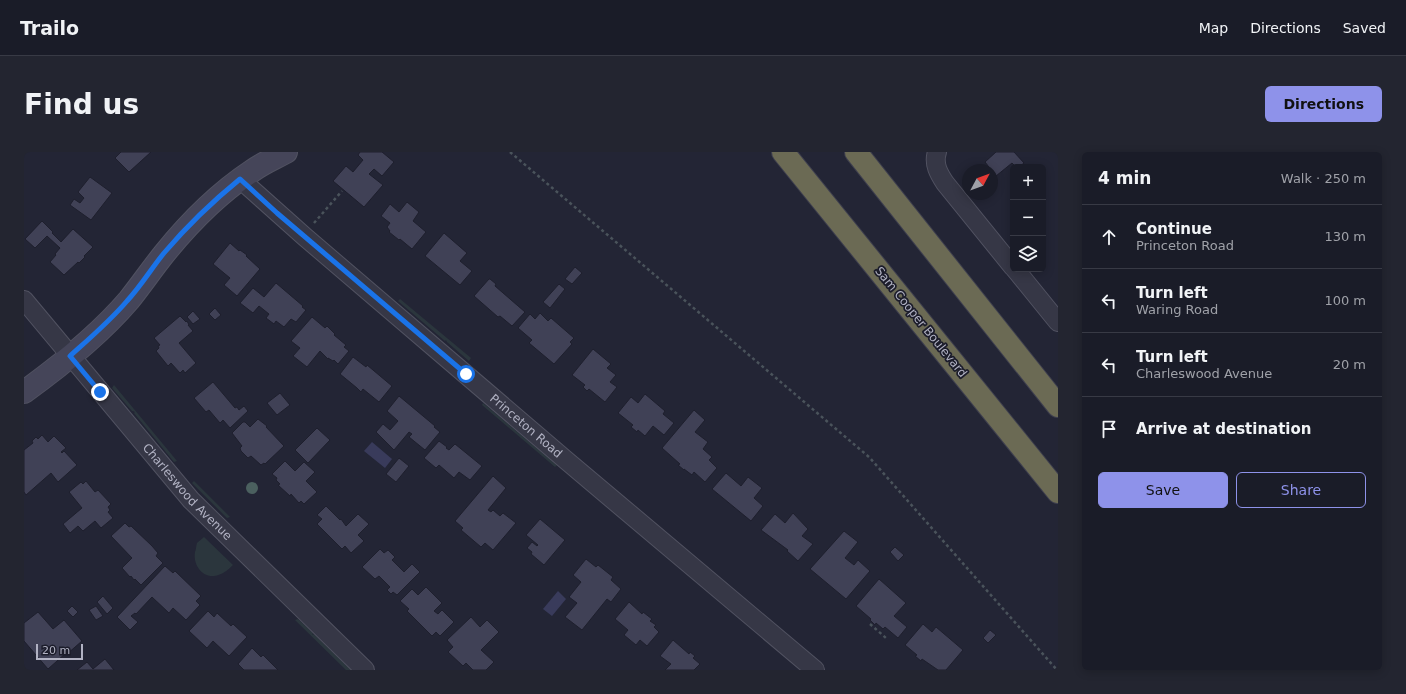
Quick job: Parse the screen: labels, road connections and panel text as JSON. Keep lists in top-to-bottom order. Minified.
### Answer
{"streets":{"highway":["Sam Cooper Boulevard"],"street":["Princeton Road","Charleswood Avenue"]},"scale_bar":"20 m","north":"top right","page":{"header":"Trailo","nav":["Map","Directions","Saved"],"buttons":["Directions",["Save","Share"]],"title":"Find us","heading":["4 min","Walk · 250 m"],"map_buttons":["+","−"],"list":[["Continue","Princeton Road","130 m"],["Turn left","Waring Road","100 m"],["Turn left","Charleswood Avenue","20 m"],"Arrive at destination"],"scale":"20 m"}}
